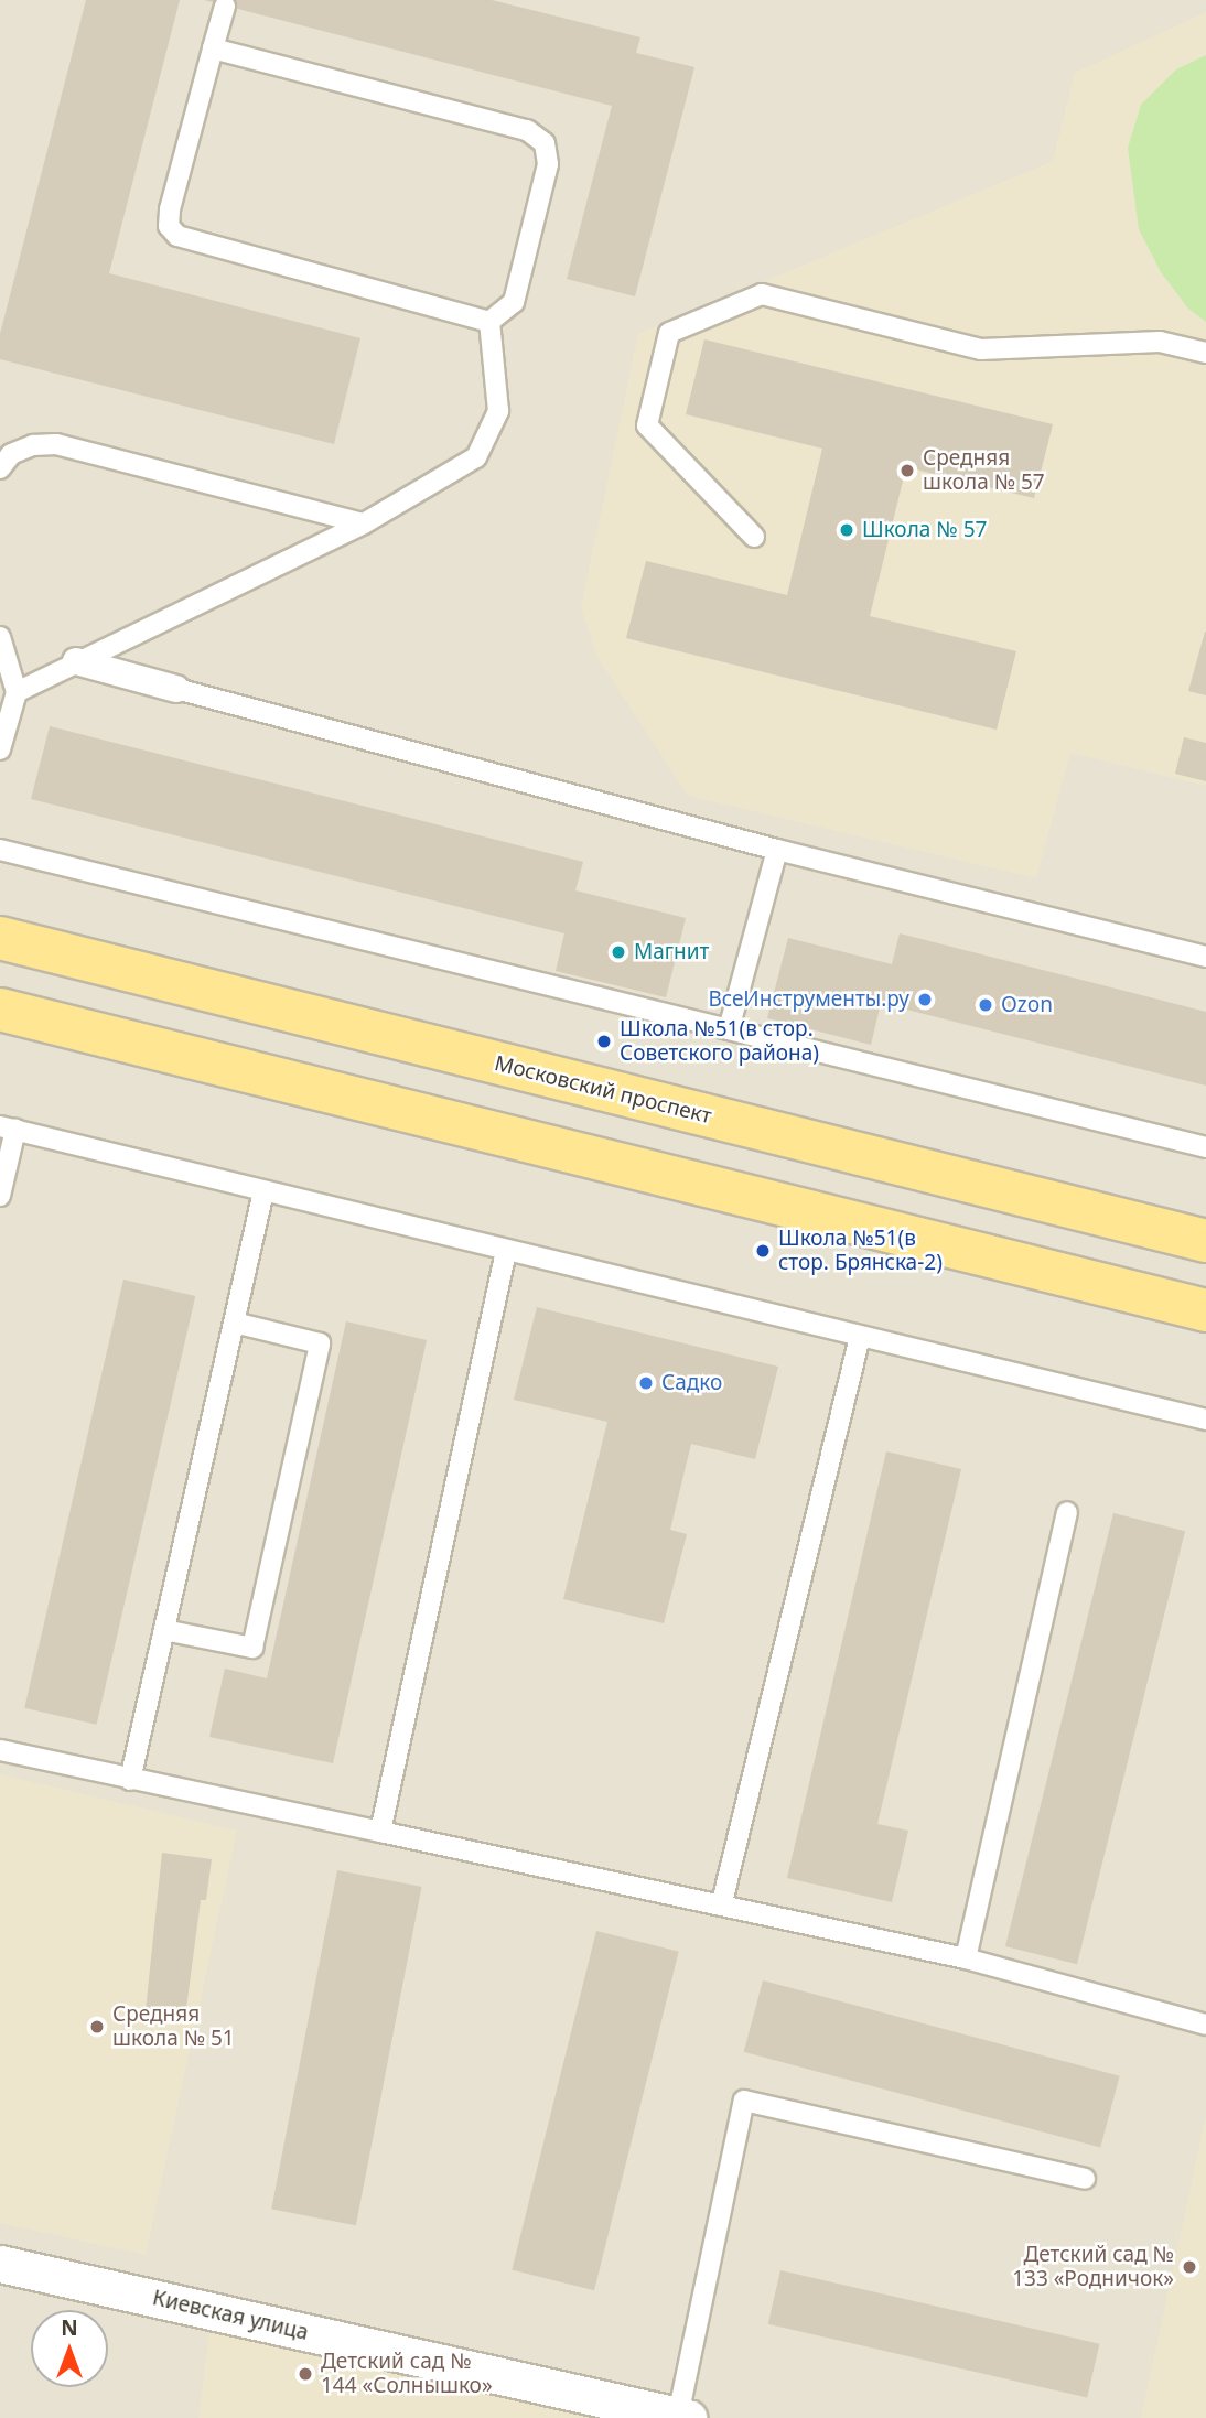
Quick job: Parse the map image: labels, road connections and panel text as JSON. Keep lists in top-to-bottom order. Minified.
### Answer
{"streets":{"main road":["Московский проспект"],"street":["Киевская улица"]},"places":["Средняя школа № 57","Школа № 57","Магнит","ВсеИнструменты.ру","Ozon","Школа №51(в стор. Советского района)","Школа №51(в стор. Брянска-2)","Садко","Средняя школа № 51","Детский сад № 133 «Родничок»","Детский сад № 144 «Солнышко»"],"north":"top"}
